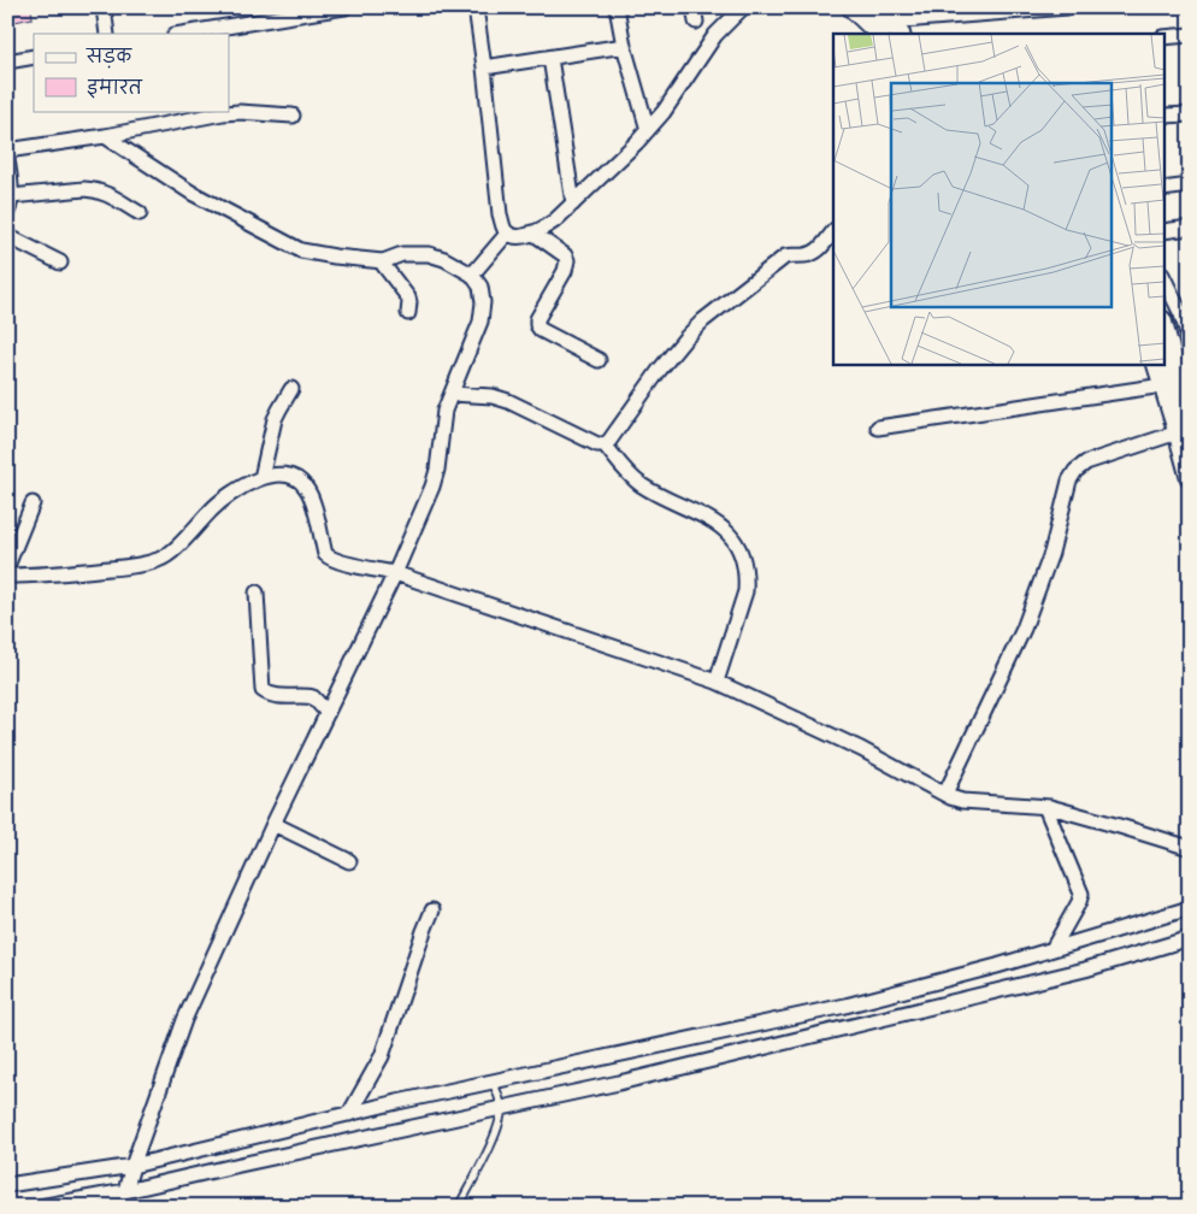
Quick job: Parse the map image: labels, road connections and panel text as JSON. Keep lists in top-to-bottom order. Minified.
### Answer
{"legend":["सड़क","इमारत"]}
